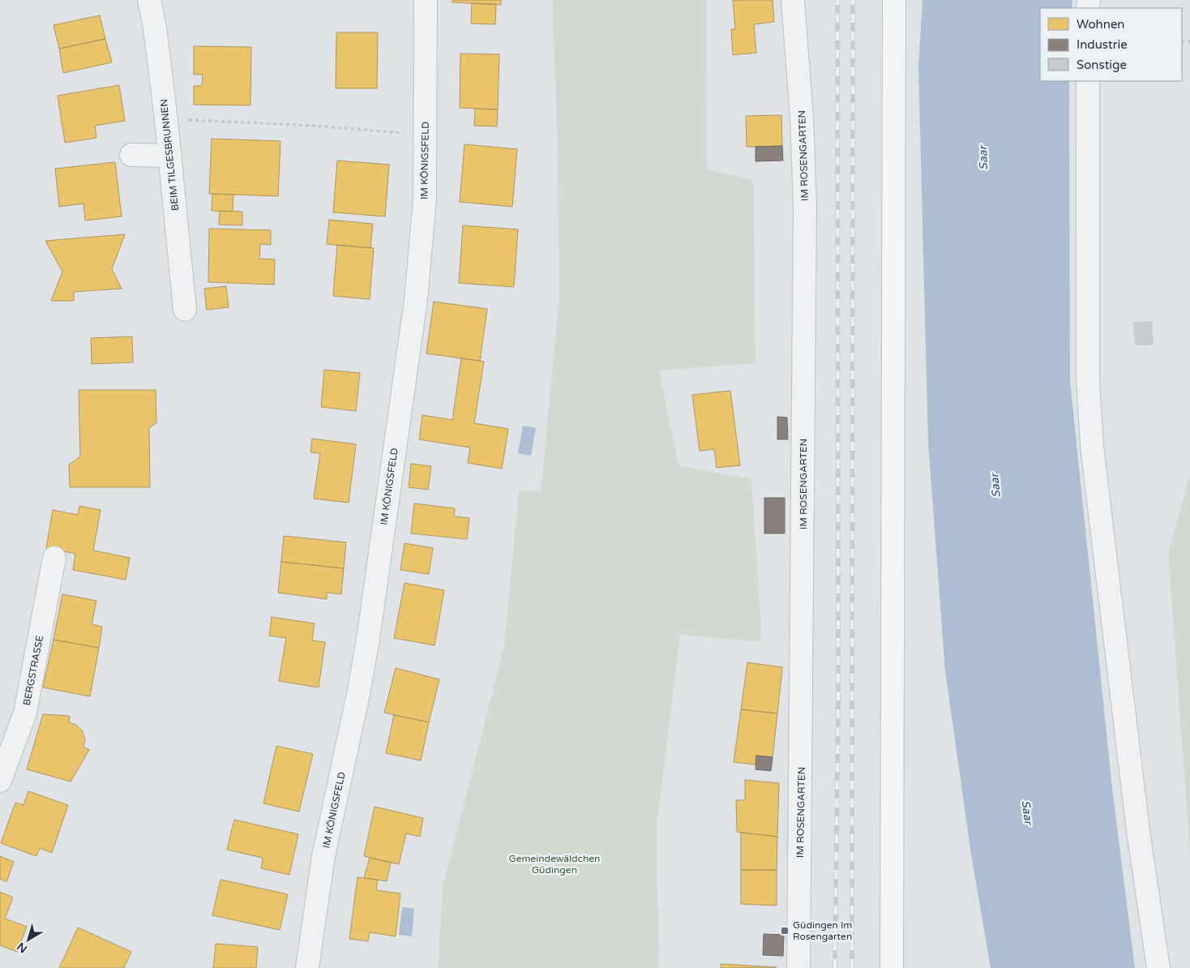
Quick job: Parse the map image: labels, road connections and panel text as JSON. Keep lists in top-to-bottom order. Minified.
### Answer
{"streets":{"street":["BEIM TILGESBRUNNEN","IM ROSENGARTEN","IM KÖNIGSFELD","BERGSTRASSE"]},"water":["Saar"],"parks":["Gemeindewäldchen Güdingen"],"places":{"transit":["Güdingen Im Rosengarten"]},"legend":["Wohnen","Industrie","Sonstige"],"north":"bottom left"}
